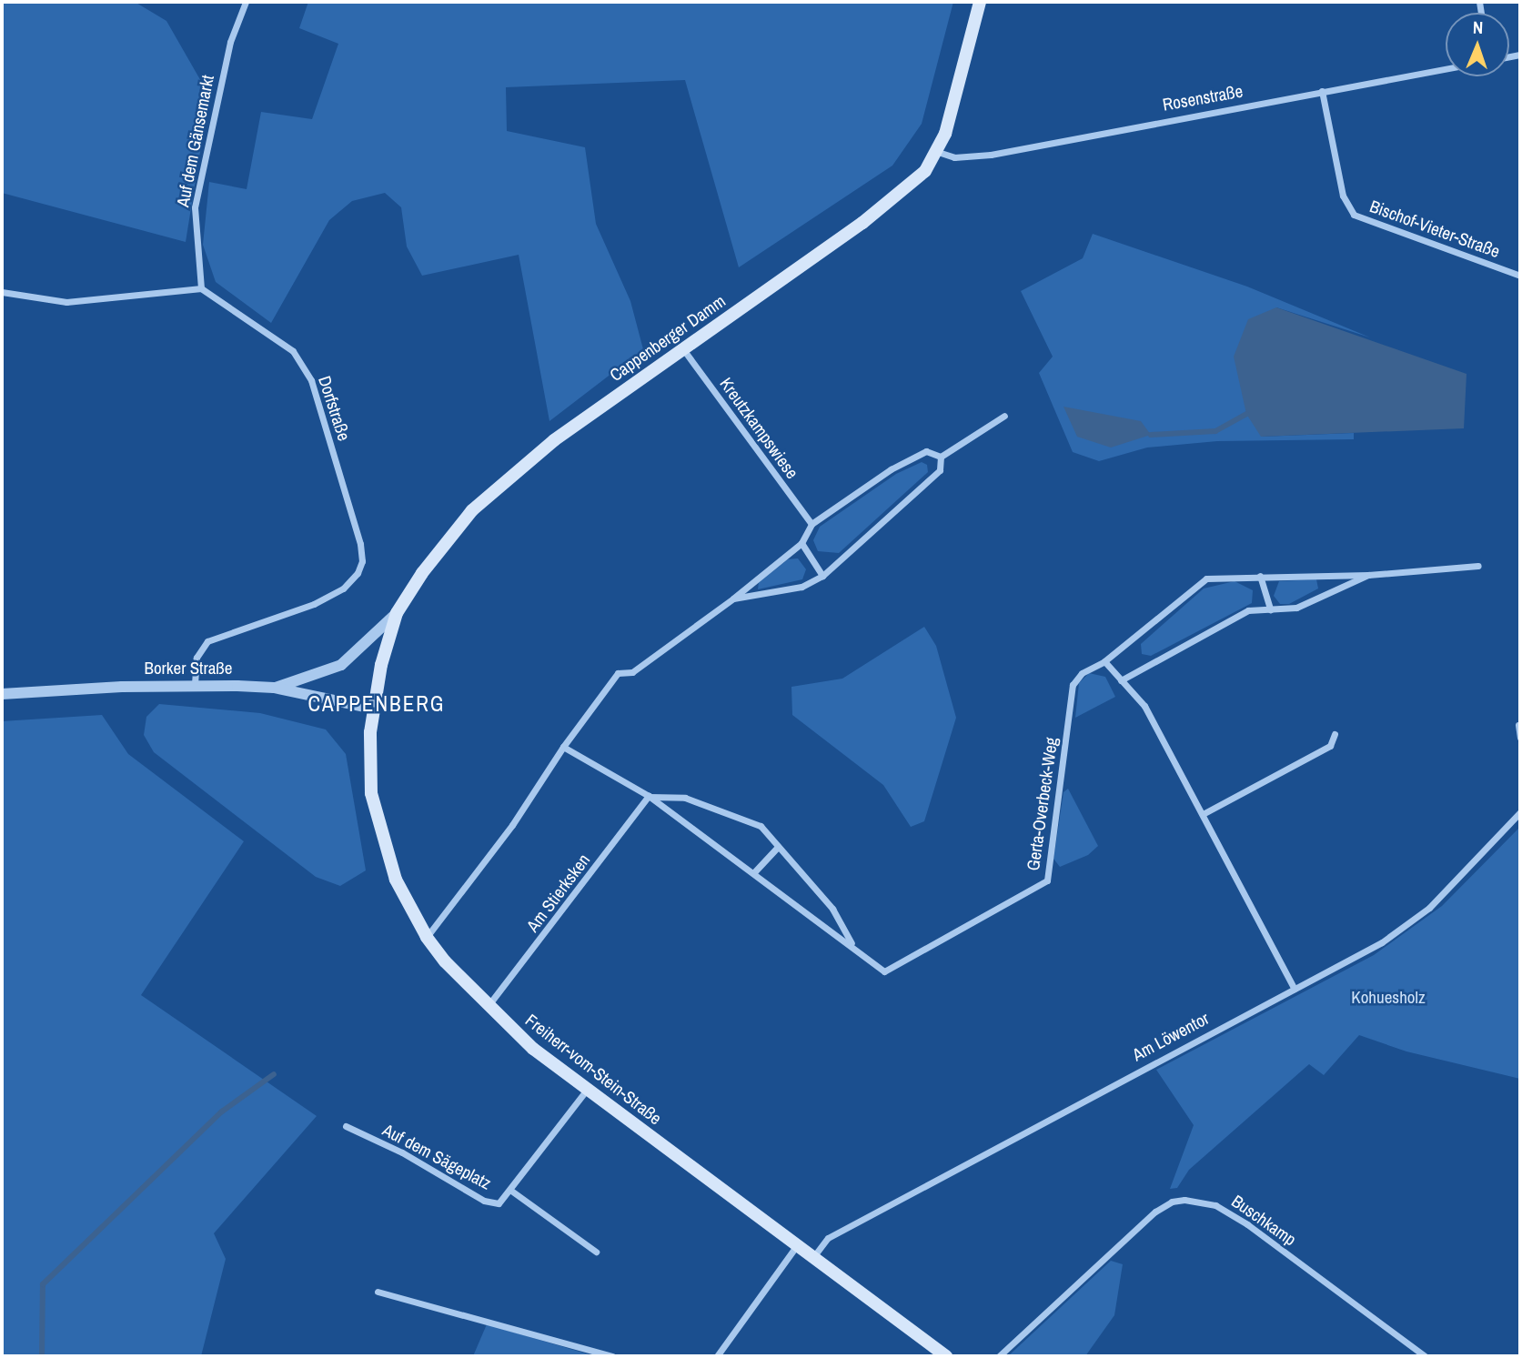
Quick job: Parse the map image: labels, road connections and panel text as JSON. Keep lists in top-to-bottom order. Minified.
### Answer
{"streets":{"main road":["Cappenberger Damm","Freiherr-vom-Stein-Straße"],"street":["Rosenstraße","Auf dem Gänsemarkt","Bischof-Vieter-Straße","Dorfstraße","Kreutzkampswiese","Borker Straße","Gerta-Overbeck-Weg","Am Stierksken","Am Löwentor","Auf dem Sägeplatz","Buschkamp"]},"crossings":[["Rosenstraße","Bischof-Vieter-Straße"],["Rosenstraße","Cappenberger Damm"],["Auf dem Gänsemarkt","Dorfstraße"],["Cappenberger Damm","Kreutzkampswiese"],["Cappenberger Damm","Borker Straße"],["Cappenberger Damm","Freiherr-vom-Stein-Straße"],["Dorfstraße","Borker Straße"],["Borker Straße","Freiherr-vom-Stein-Straße"],["Am Stierksken","Freiherr-vom-Stein-Straße"],["Am Löwentor","Freiherr-vom-Stein-Straße"],["Freiherr-vom-Stein-Straße","Auf dem Sägeplatz"]],"districts":["CAPPENBERG"],"parks":["Kohuesholz"],"north":"top"}
